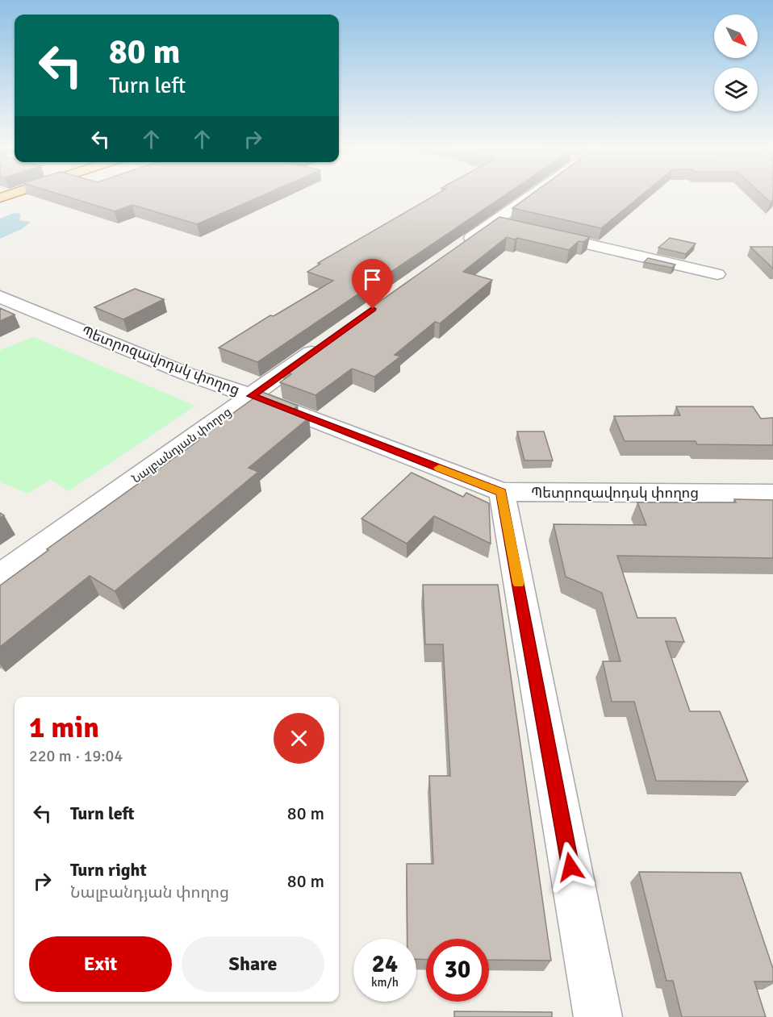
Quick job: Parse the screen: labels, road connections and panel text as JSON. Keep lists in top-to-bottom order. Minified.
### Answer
{"streets":{"street":["Պետրոզավոդսկ փողոց","Նալբանդյան փողոց"]},"crossings":[["Պետրոզավոդսկ փողոց","Նալբանդյան փողոց"]],"north":"bottom right","page":{"turn":["80 m","Turn left"],"heading":["1 min","220 m · 19:04"],"list":[{"name":"Turn left","value":"80 m"},{"name":"Turn right","note":"Նալբանդյան փողոց","value":"80 m"}],"buttons":["Exit","Share"],"speed":"24 km/h","limit":"30"}}
